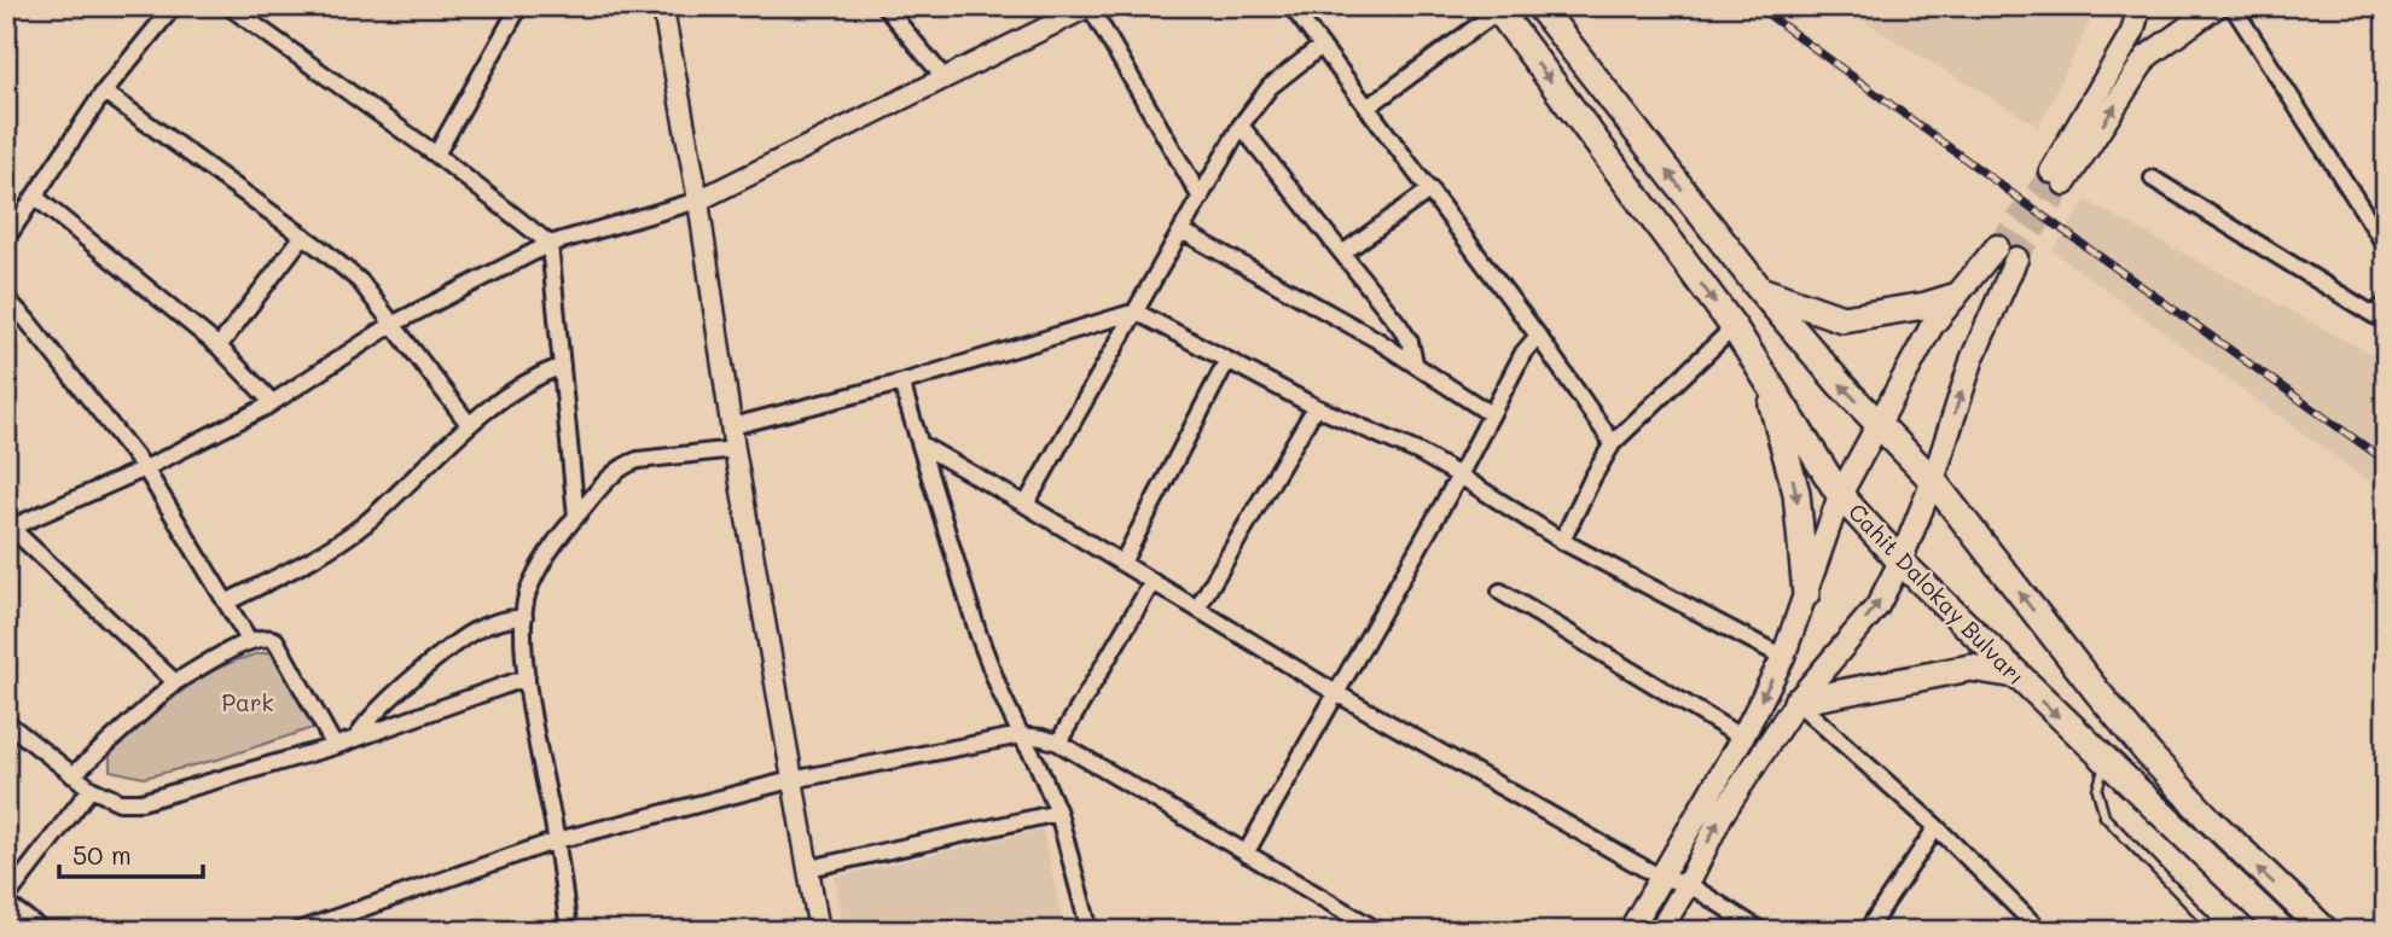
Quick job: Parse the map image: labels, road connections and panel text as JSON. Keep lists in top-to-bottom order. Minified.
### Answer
{"streets":{"main road":["Cahit Dalokay Bulvarı"]},"parks":["Park"],"scale_bar":"50 m"}
